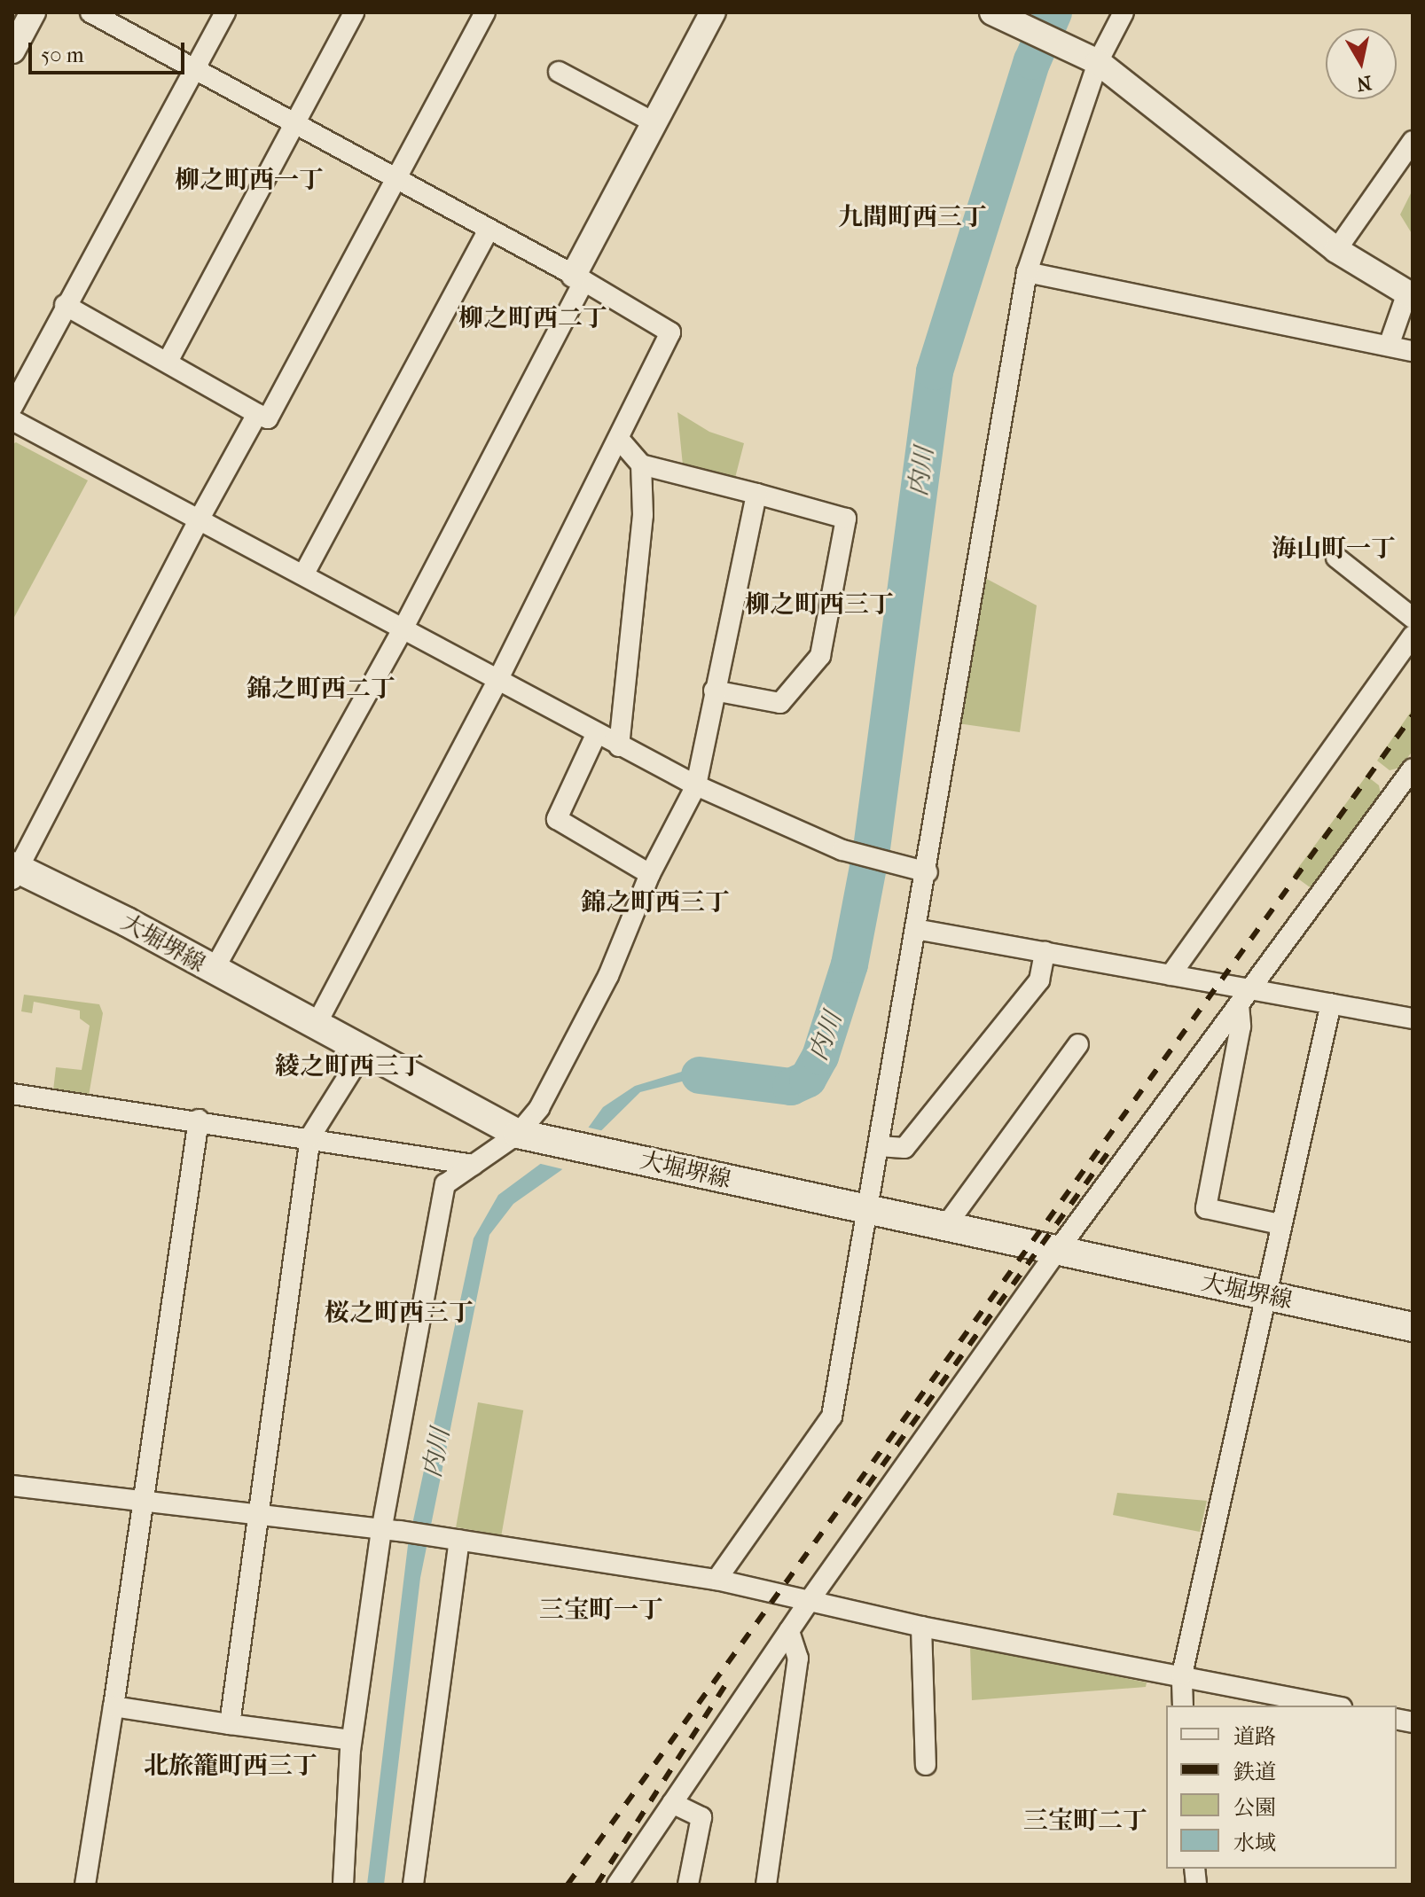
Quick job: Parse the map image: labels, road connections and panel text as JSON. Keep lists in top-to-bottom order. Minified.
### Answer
{"streets":{"main road":["大堀堺線"]},"districts":["柳之町西一丁","九間町西三丁","柳之町西二丁","海山町一丁","柳之町西三丁","錦之町西二丁","錦之町西三丁","綾之町西三丁","桜之町西三丁","三宝町一丁","北旅籠町西三丁","三宝町二丁"],"water":["内川"],"legend":["道路","鉄道","公園","水域"],"scale_bar":"50 m","north":"bottom"}
